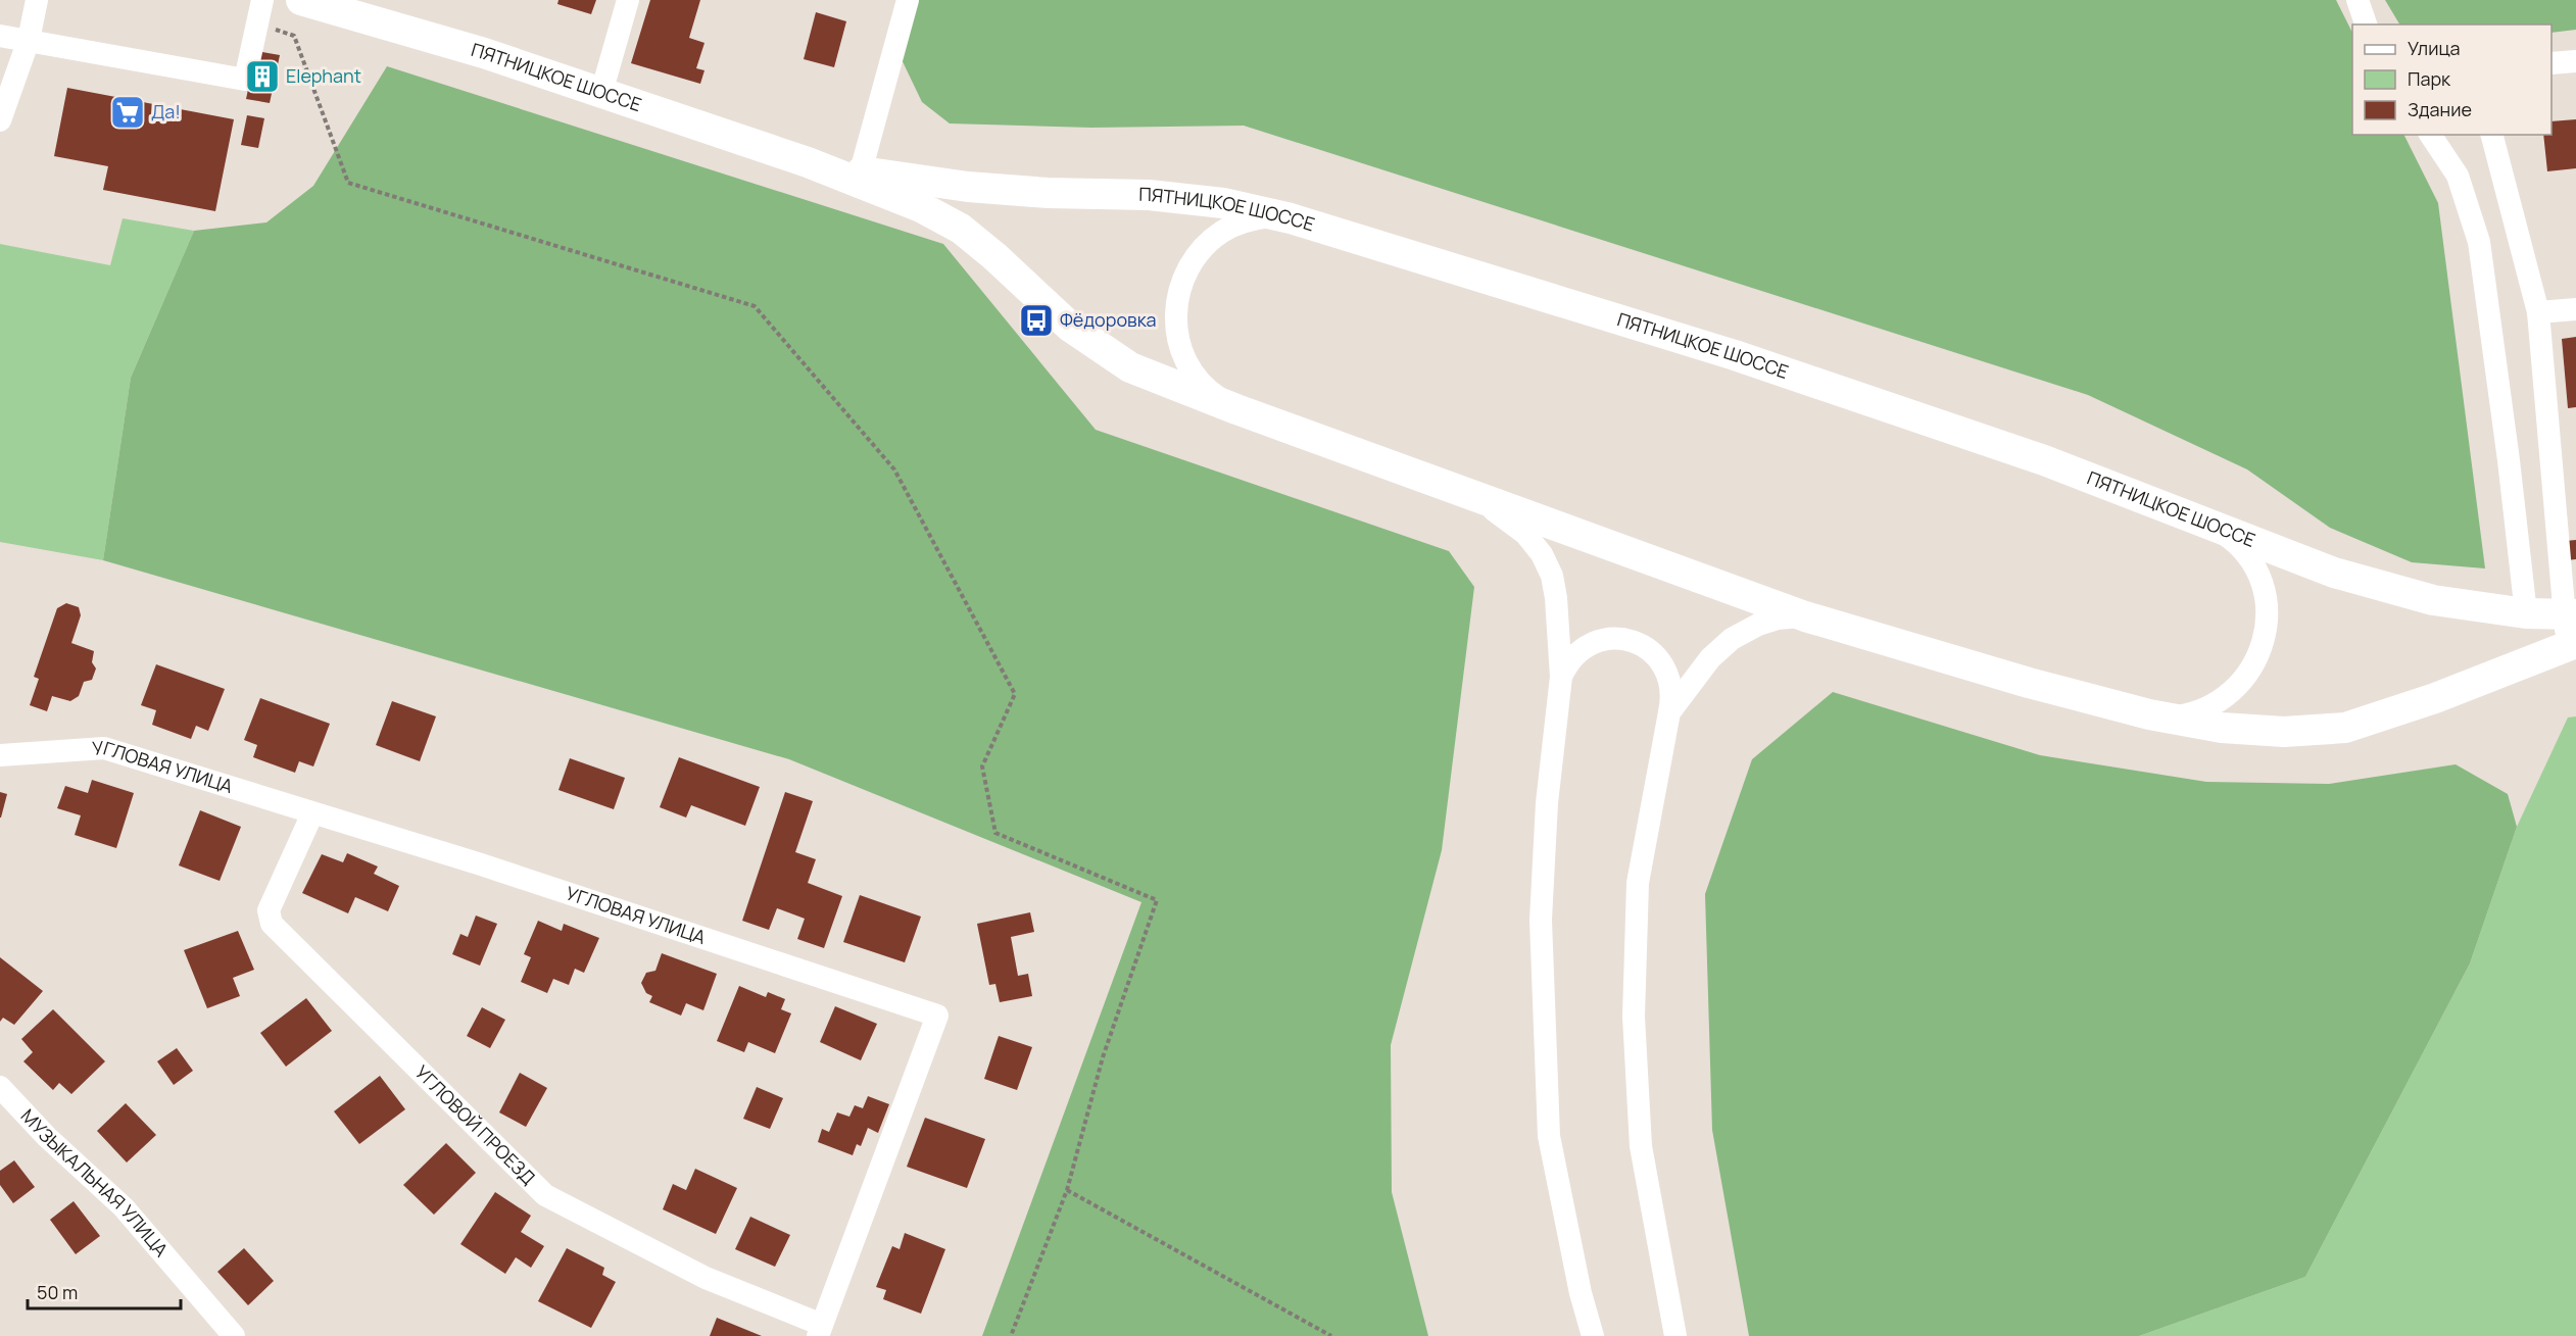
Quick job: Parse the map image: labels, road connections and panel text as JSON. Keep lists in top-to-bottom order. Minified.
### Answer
{"streets":{"main road":["ПЯТНИЦКОЕ ШОССЕ"],"street":["УГЛОВАЯ УЛИЦА","УГЛОВОЙ ПРОЕЗД","МУЗЫКАЛЬНАЯ УЛИЦА"]},"crossings":[["УГЛОВАЯ УЛИЦА","УГЛОВОЙ ПРОЕЗД"]],"places":{"building":["Elephant"],"supermarket":["Да!"],"bus stop":["Фёдоровка"]},"legend":["Улица","Парк","Здание"],"scale_bar":"50 m"}
